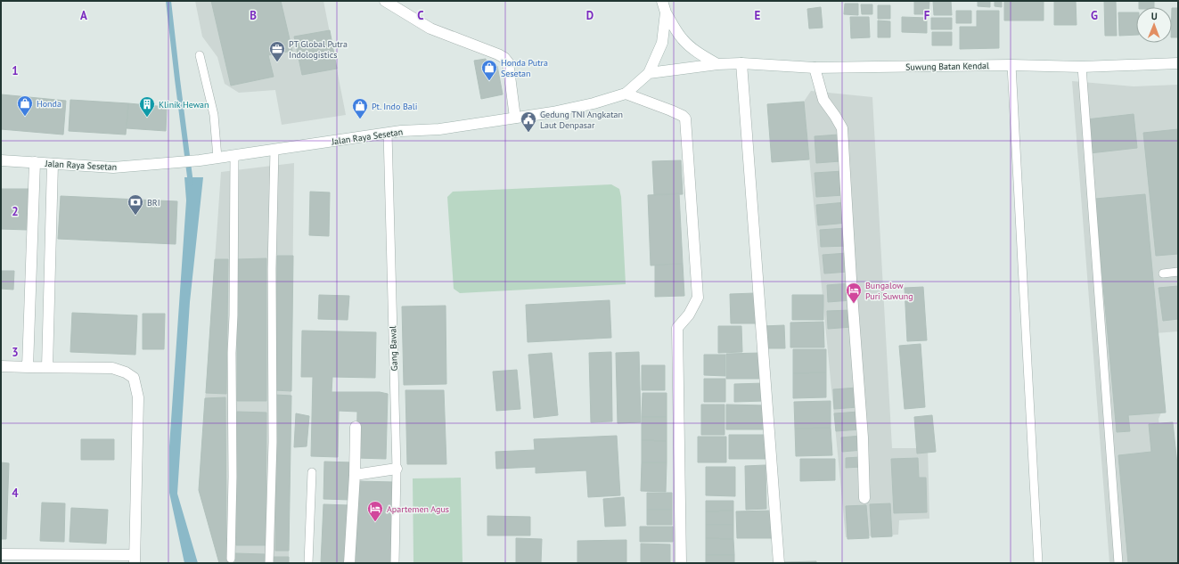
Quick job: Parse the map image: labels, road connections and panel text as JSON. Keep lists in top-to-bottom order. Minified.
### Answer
{"streets":{"street":["Suwung Batan Kendal","Jalan Raya Sesetan"],"lane":["Gang Bawal"]},"crossings":[["Suwung Batan Kendal","Jalan Raya Sesetan"],["Jalan Raya Sesetan","Gang Bawal"]],"places":{"office":["PT Global Putra Indologistics"],"shop":["Honda Putra Sesetan","Honda","Pt. Indo Bali"],"building":["Klinik Hewan"],"public building":["Gedung TNI Angkatan Laut Denpasar"],"bank":["BRI"],"hotel":["Bungalow Puri Suwung","Apartemen Agus"]},"north":"top","grid":{"columns":["A","B","C","D","E","F","G"],"rows":["1","2","3","4"]}}
